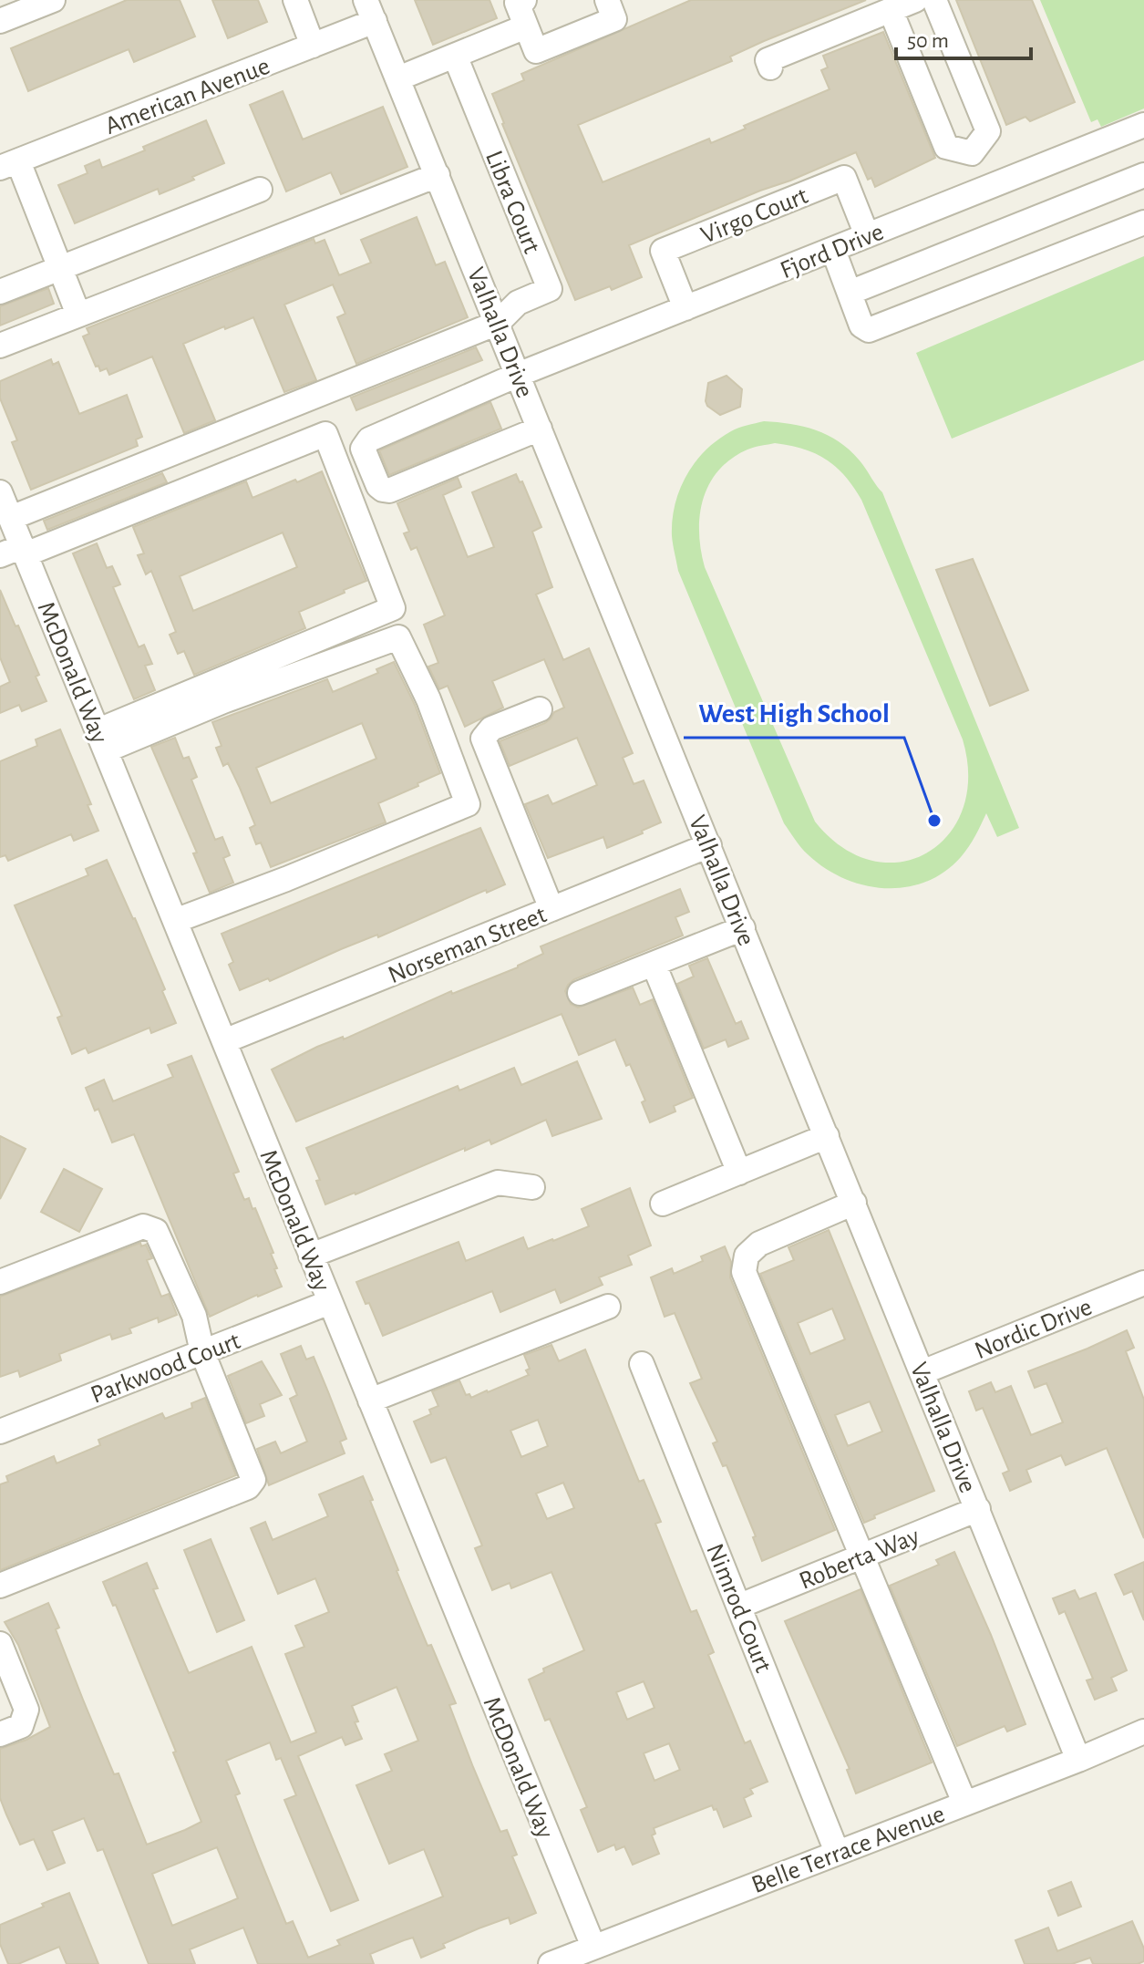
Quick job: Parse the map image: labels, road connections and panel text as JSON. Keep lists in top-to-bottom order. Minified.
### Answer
{"streets":{"street":["American Avenue","Libra Court","Virgo Court","Fjord Drive","Valhalla Drive","McDonald Way","Norseman Street","Nordic Drive","Parkwood Court","Roberta Way","Nimrod Court","Belle Terrace Avenue"]},"crossings":[["American Avenue","Valhalla Drive"],["Libra Court","Valhalla Drive"],["Virgo Court","Fjord Drive"],["Fjord Drive","Valhalla Drive"],["Valhalla Drive","Norseman Street"],["Valhalla Drive","Nordic Drive"],["Valhalla Drive","Roberta Way"],["Valhalla Drive","Belle Terrace Avenue"],["McDonald Way","Norseman Street"],["McDonald Way","Parkwood Court"],["McDonald Way","Belle Terrace Avenue"],["Roberta Way","Nimrod Court"],["Nimrod Court","Belle Terrace Avenue"]],"places":["West High School"],"scale_bar":"50 m"}
